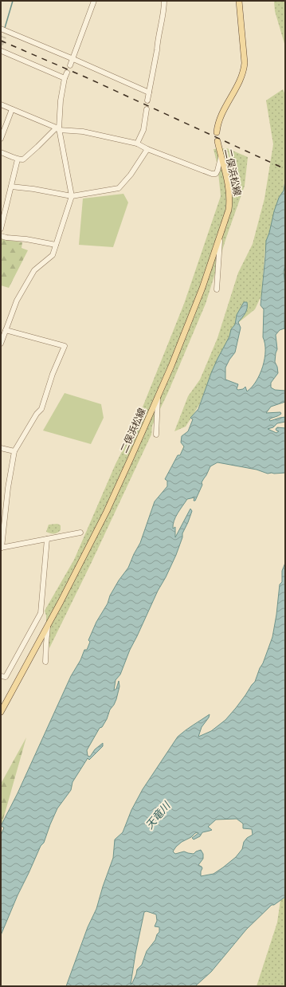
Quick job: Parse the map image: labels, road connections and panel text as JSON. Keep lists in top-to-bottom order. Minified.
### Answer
{"streets":{"main road":["二俣浜松線"]},"water":["天竜川"]}
